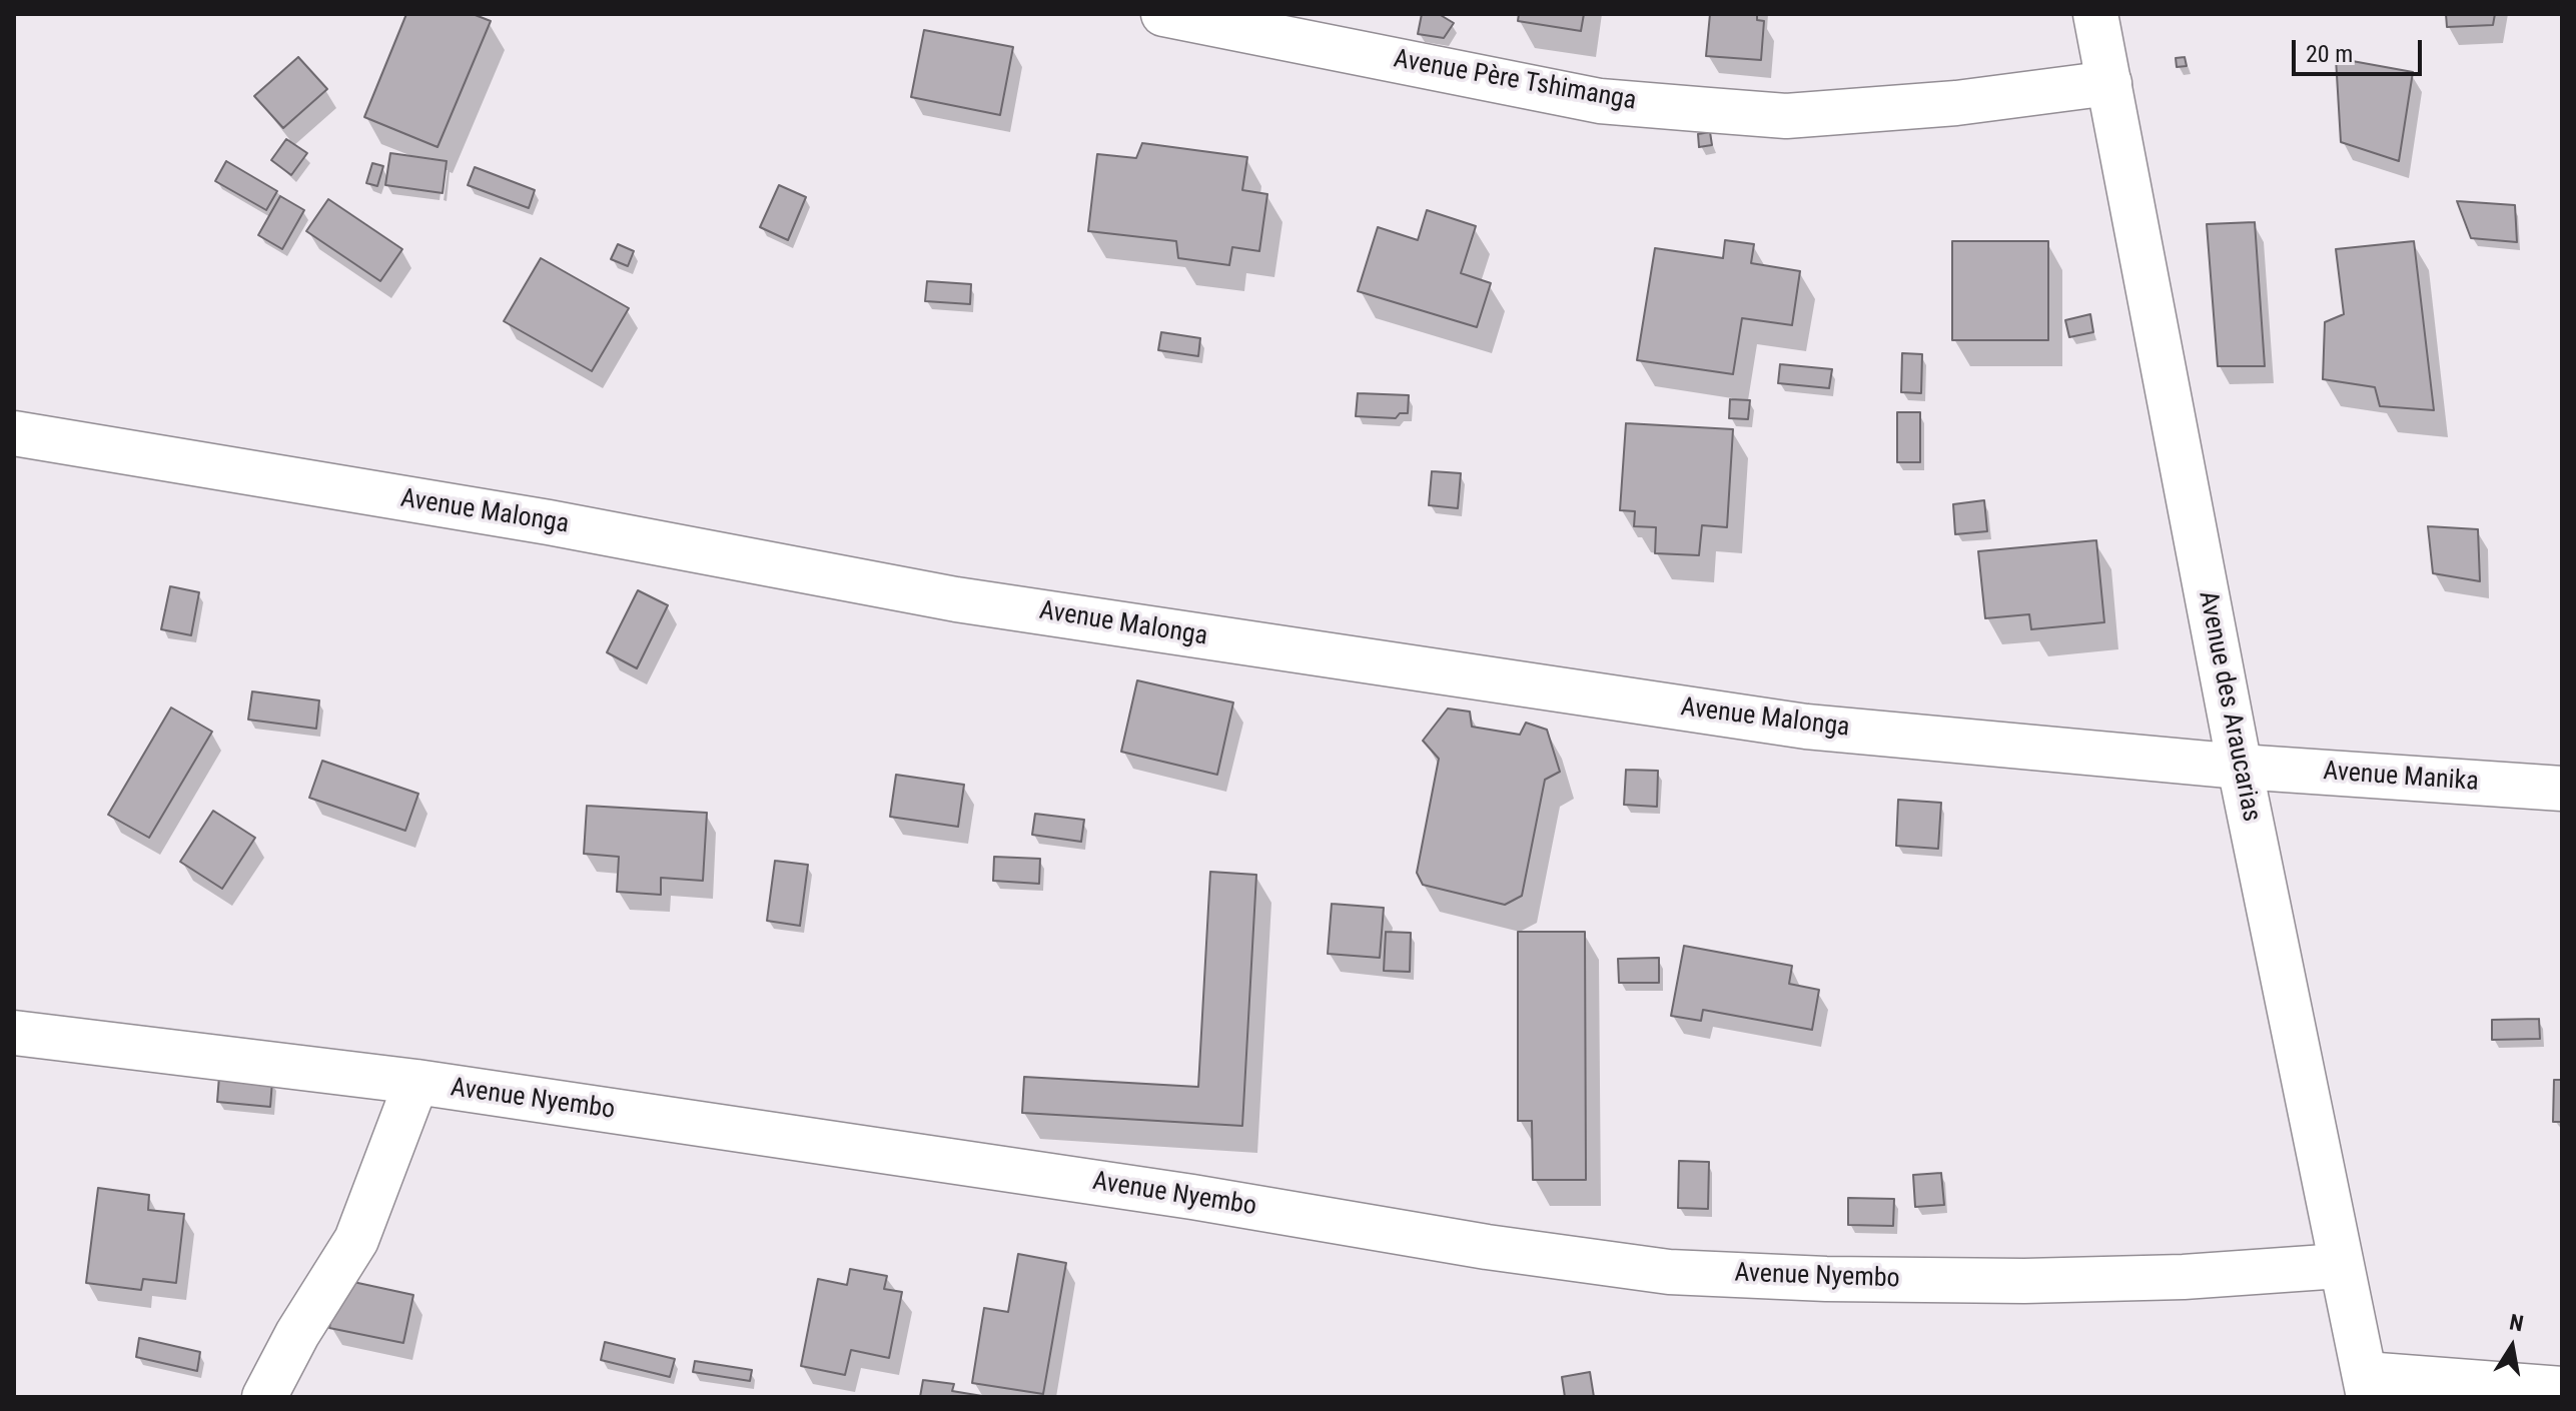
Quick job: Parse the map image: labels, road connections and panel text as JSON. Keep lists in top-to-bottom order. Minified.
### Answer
{"streets":{"street":["Avenue Père Tshimanga","Avenue Malonga","Avenue des Araucarias","Avenue Manika","Avenue Nyembo"]},"crossings":[["Avenue Père Tshimanga","Avenue des Araucarias"],["Avenue Malonga","Avenue des Araucarias"],["Avenue Malonga","Avenue Manika"],["Avenue des Araucarias","Avenue Manika"],["Avenue des Araucarias","Avenue Nyembo"]],"scale_bar":"20 m","north":"top"}
